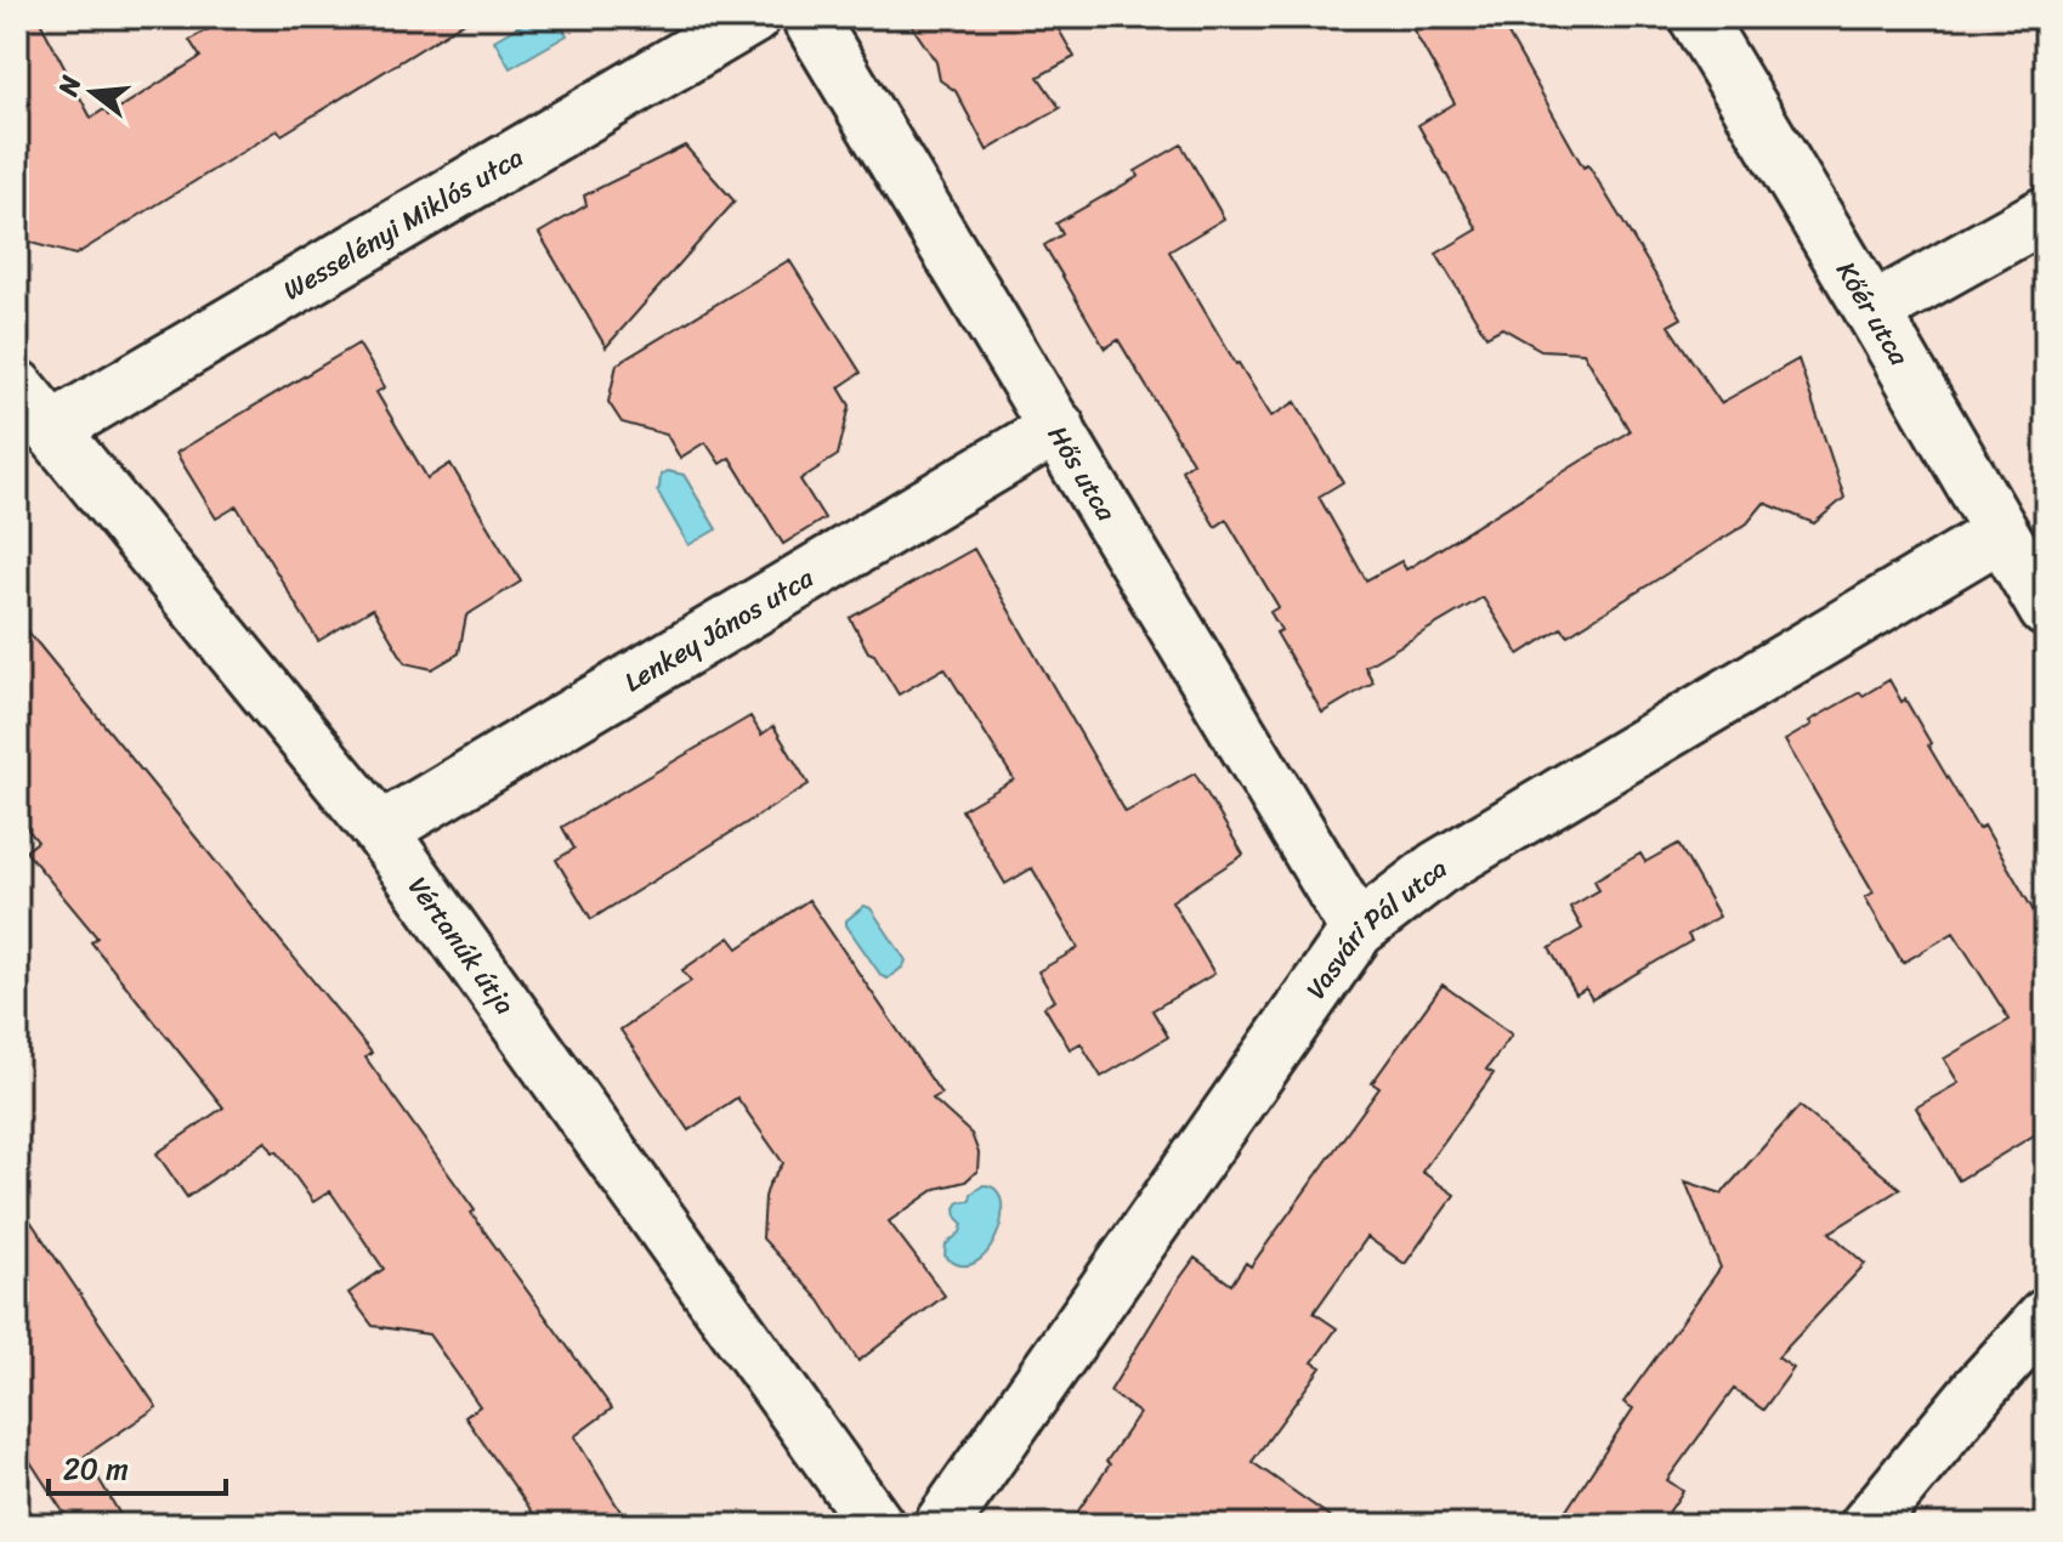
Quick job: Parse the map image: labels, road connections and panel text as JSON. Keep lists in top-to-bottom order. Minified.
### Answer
{"streets":{"street":["Wesselényi Miklós utca","Kőér utca","Hős utca","Lenkey János utca","Vasvári Pál utca","Vértanúk útja"]},"crossings":[["Wesselényi Miklós utca","Vértanúk útja"],["Kőér utca","Vasvári Pál utca"],["Hős utca","Lenkey János utca"],["Hős utca","Vasvári Pál utca"],["Lenkey János utca","Vértanúk útja"]],"scale_bar":"20 m","north":"left"}
